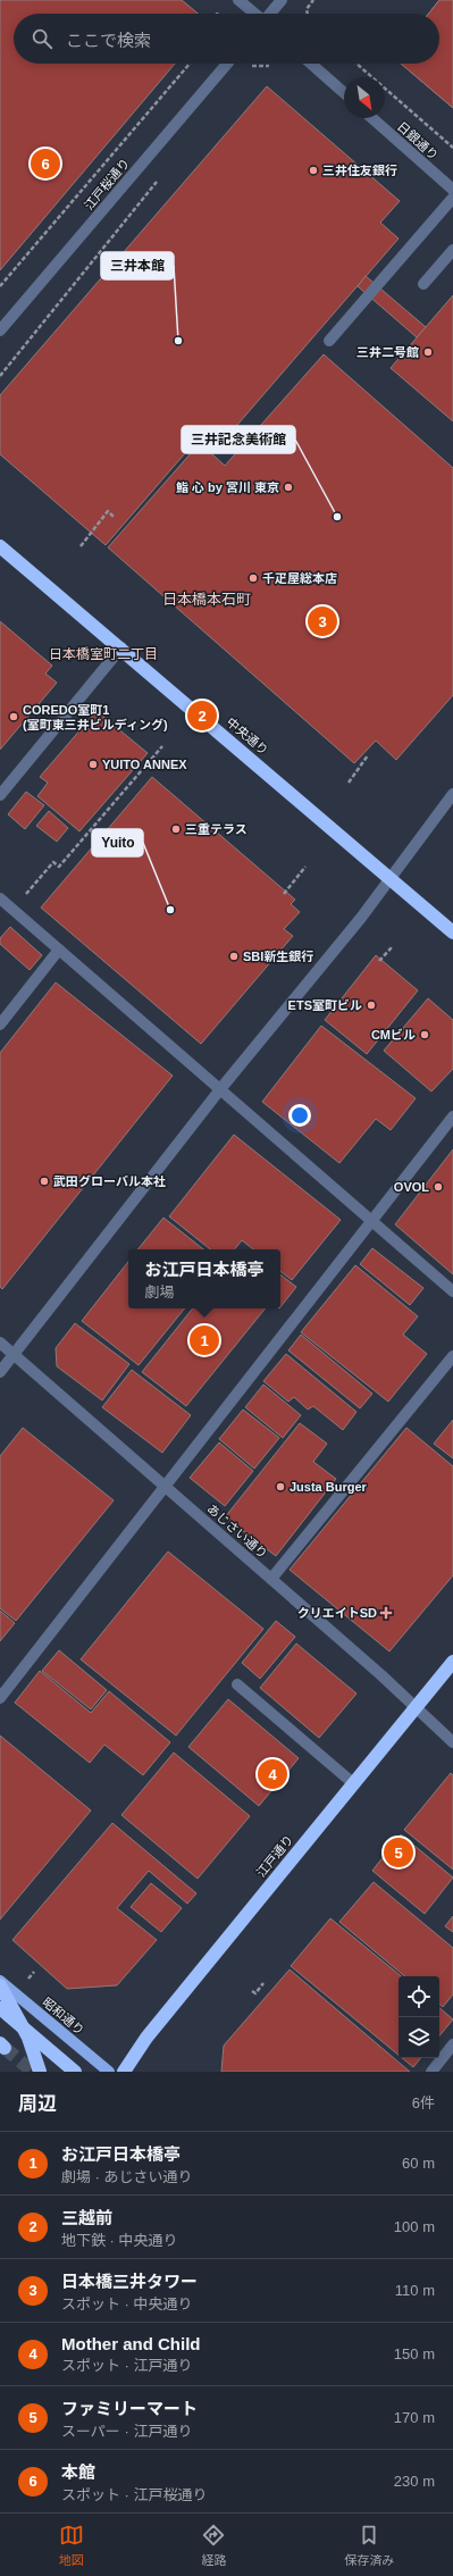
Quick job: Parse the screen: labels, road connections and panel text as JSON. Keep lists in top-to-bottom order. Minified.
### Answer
{"streets":{"highway":["中央通り","江戸通り"],"main road":["昭和通り"],"street":["日銀通り","江戸桜通り","あじさい通り"]},"crossings":[["あじさい通り","江戸通り"]],"districts":["日本橋本石町","日本橋室町二丁目"],"places":{"other":["三井住友銀行","三井本館","三井二号館","鮨 心 by 宮川 東京","三井記念美術館","千疋屋総本店","COREDO室町1 (室町東三井ビルディング)","YUITO ANNEX","三重テラス","Yuito","SBI新生銀行","ETS室町ビル","CMビル","武田グローバル本社","OVOL","Justa Burger"],"health":["クリエイトSD"]},"north":"bottom right","page":{"search":"ここで検索","pins":["6","3","2","1","4","5"],"popup":["お江戸日本橋亭","劇場"],"heading":["周辺","6件"],"list":[{"mark":"1","name":"お江戸日本橋亭","note":"劇場 · あじさい通り","value":"60 m"},{"mark":"2","name":"三越前","note":"地下鉄 · 中央通り","value":"100 m"},{"mark":"3","name":"日本橋三井タワー","note":"スポット · 中央通り","value":"110 m"},{"mark":"4","name":"Mother and Child","note":"スポット · 江戸通り","value":"150 m"},{"mark":"5","name":"ファミリーマート","note":"スーパー · 江戸通り","value":"170 m"},{"mark":"6","name":"本館","note":"スポット · 江戸桜通り","value":"230 m"}],"nav":["地図","経路","保存済み"]}}
